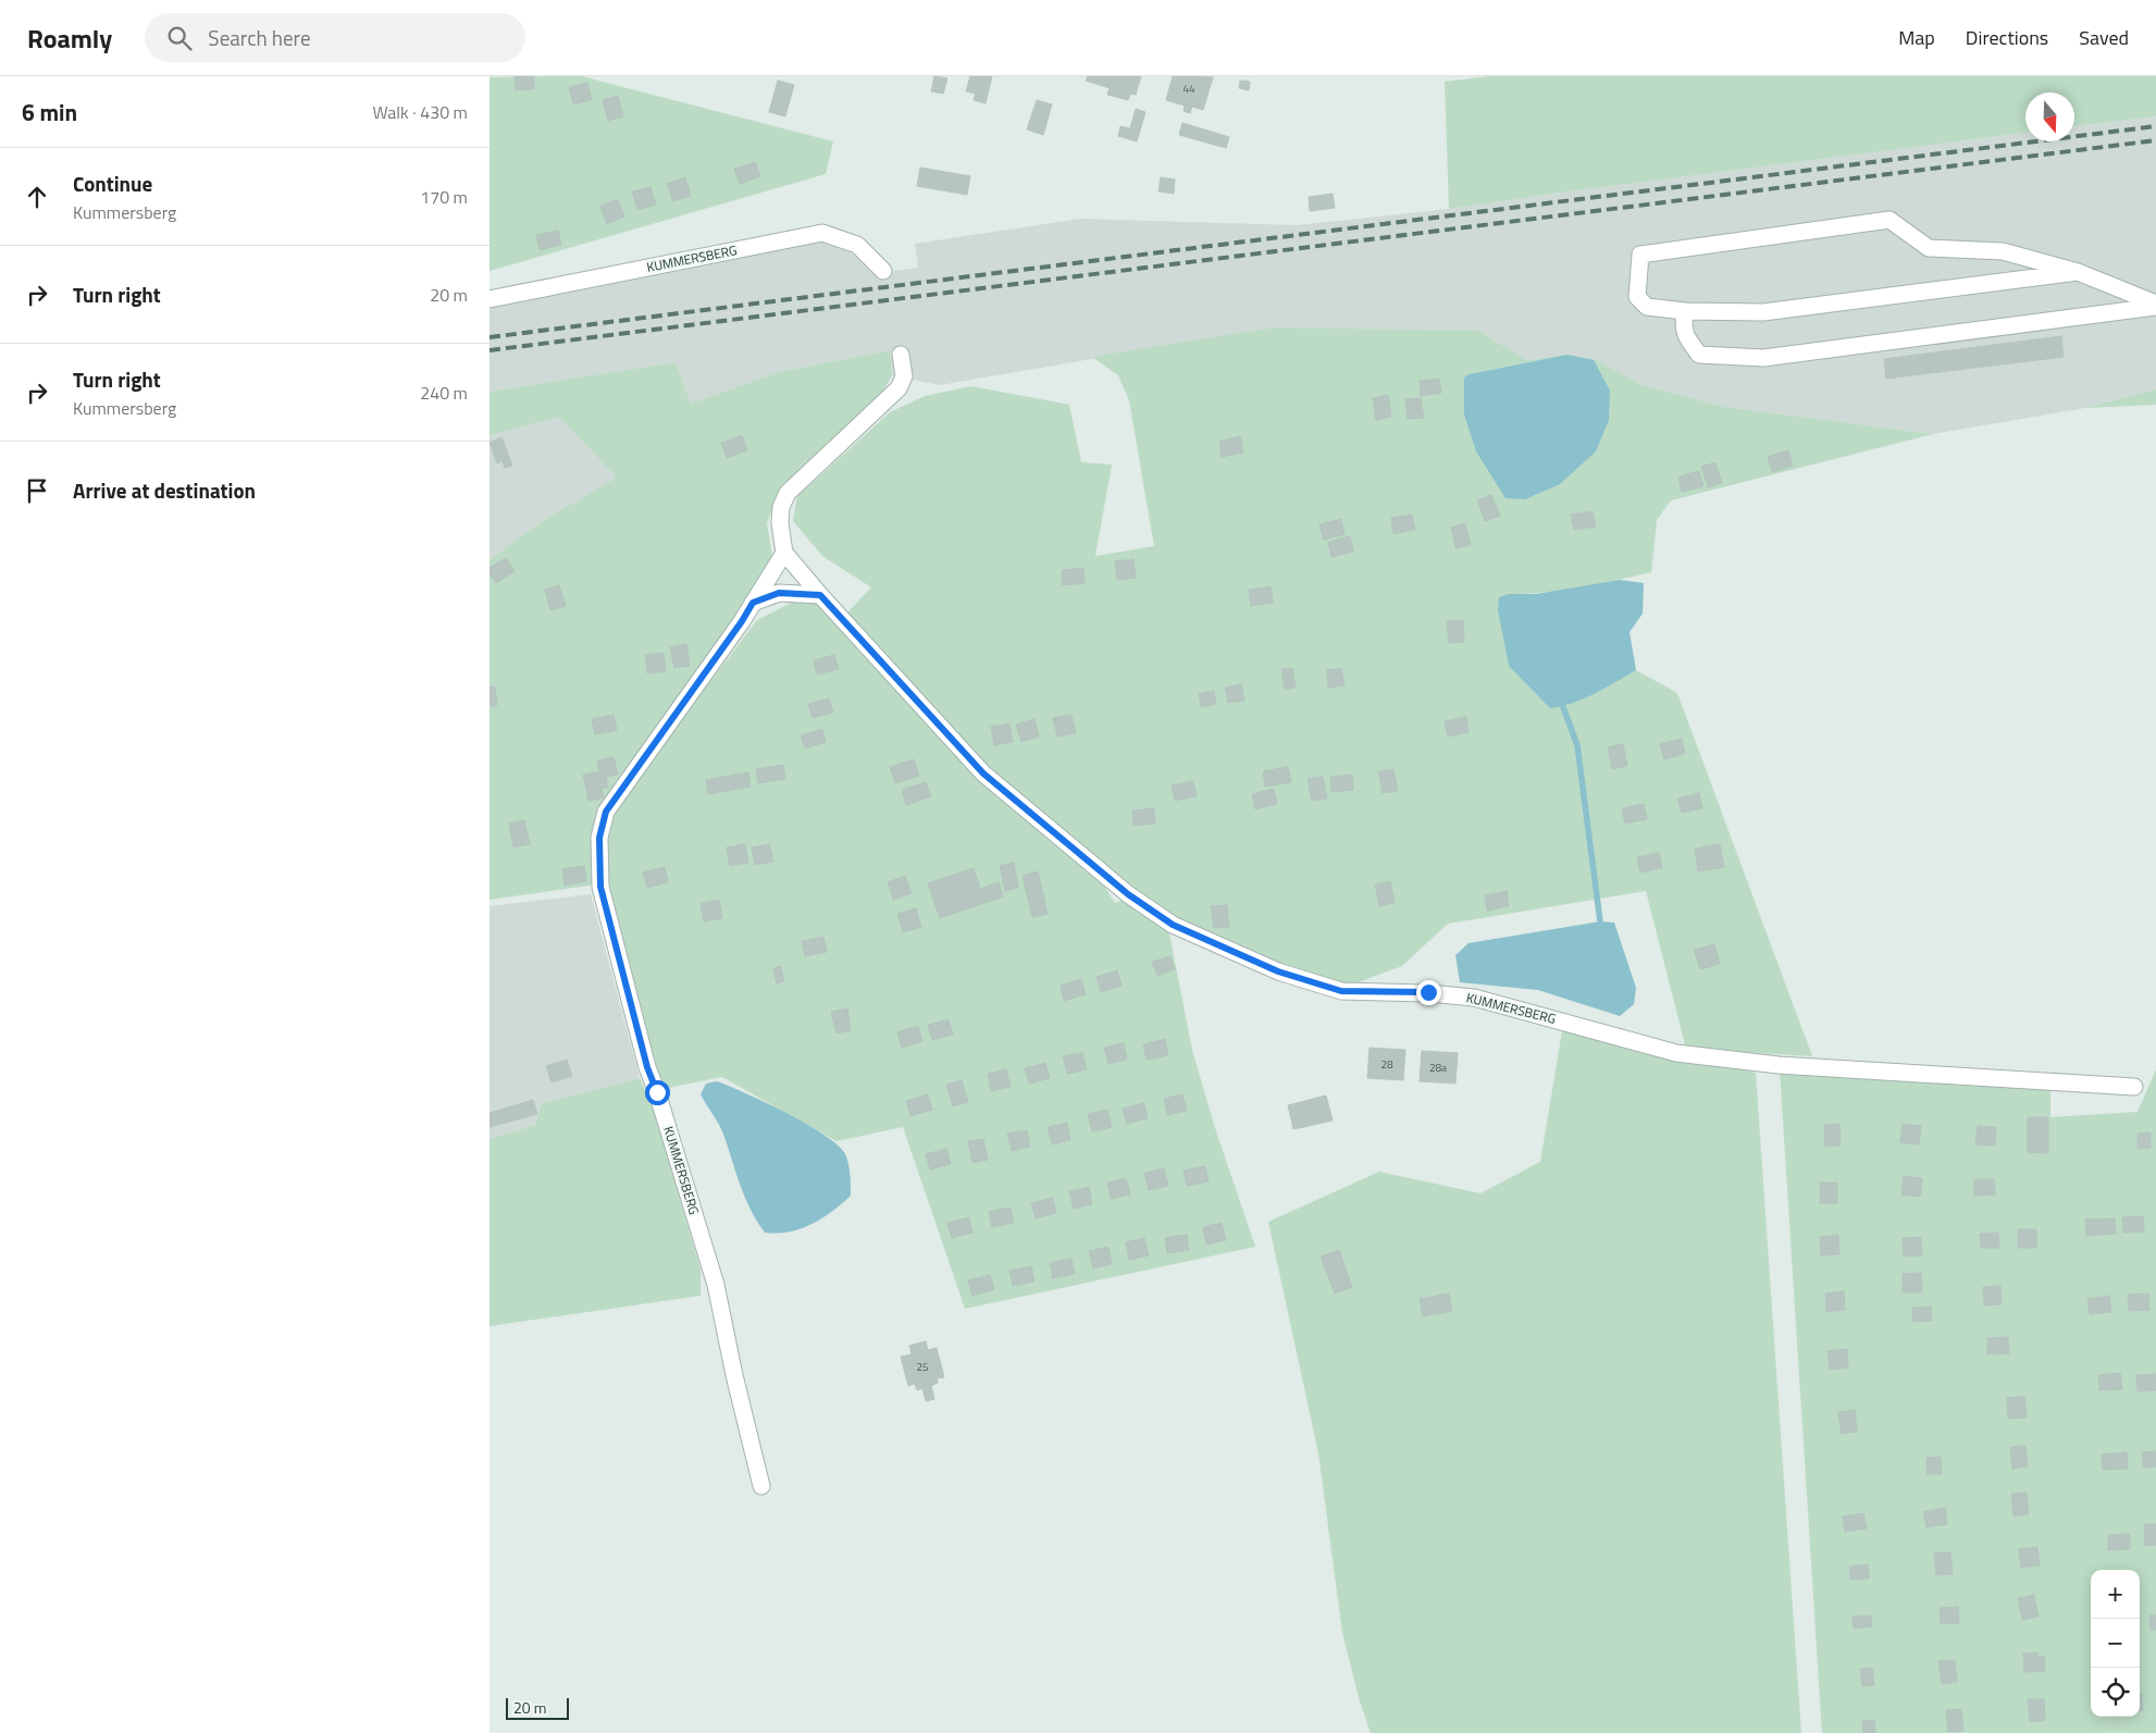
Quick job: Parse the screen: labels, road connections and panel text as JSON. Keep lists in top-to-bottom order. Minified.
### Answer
{"streets":{"street":["KUMMERSBERG"]},"house_numbers":["44","28","28a","25"],"scale_bar":"20 m","north":"bottom","page":{"header":"Roamly","search":"Search here","nav":["Map","Directions","Saved"],"heading":["6 min","Walk · 430 m"],"list":[["Continue","Kummersberg","170 m"],["Turn right","20 m"],["Turn right","Kummersberg","240 m"],"Arrive at destination"],"map_buttons":["+","−"],"scale":"20 m"}}
